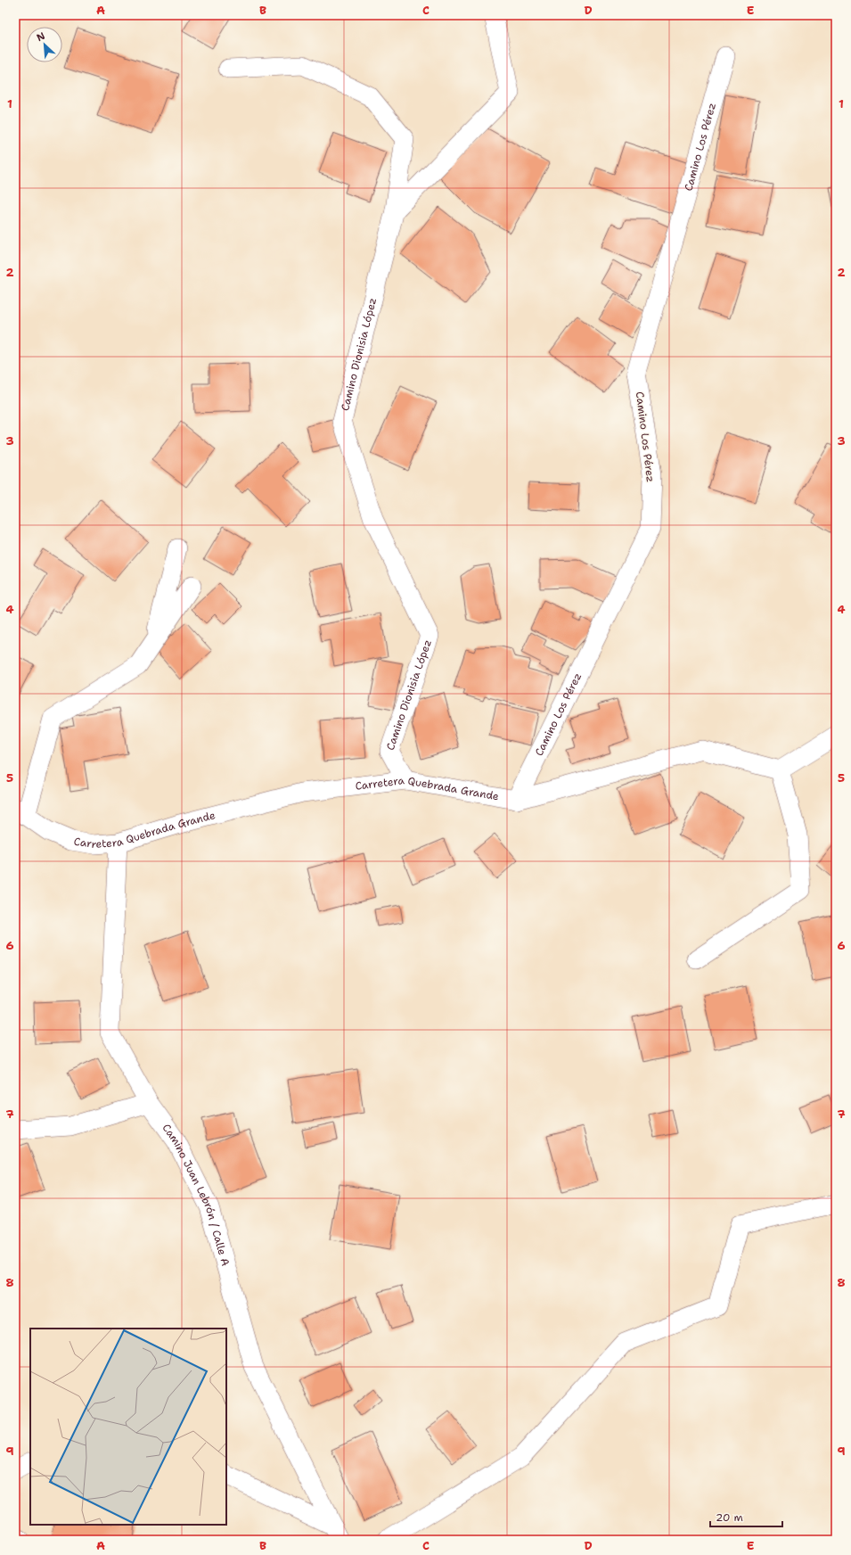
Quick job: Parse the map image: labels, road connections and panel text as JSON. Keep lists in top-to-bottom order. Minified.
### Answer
{"streets":{"street":["Camino Los Pérez","Camino Dionisia López","Carretera Quebrada Grande","Camino Juan Lebrón / Calle A"]},"crossings":[["Camino Los Pérez","Carretera Quebrada Grande"],["Camino Dionisia López","Carretera Quebrada Grande"],["Carretera Quebrada Grande","Camino Juan Lebrón / Calle A"]],"scale_bar":"20 m","north":"top left","grid":{"columns":["A","B","C","D","E"],"rows":["1","2","3","4","5","6","7","8","9"]}}
